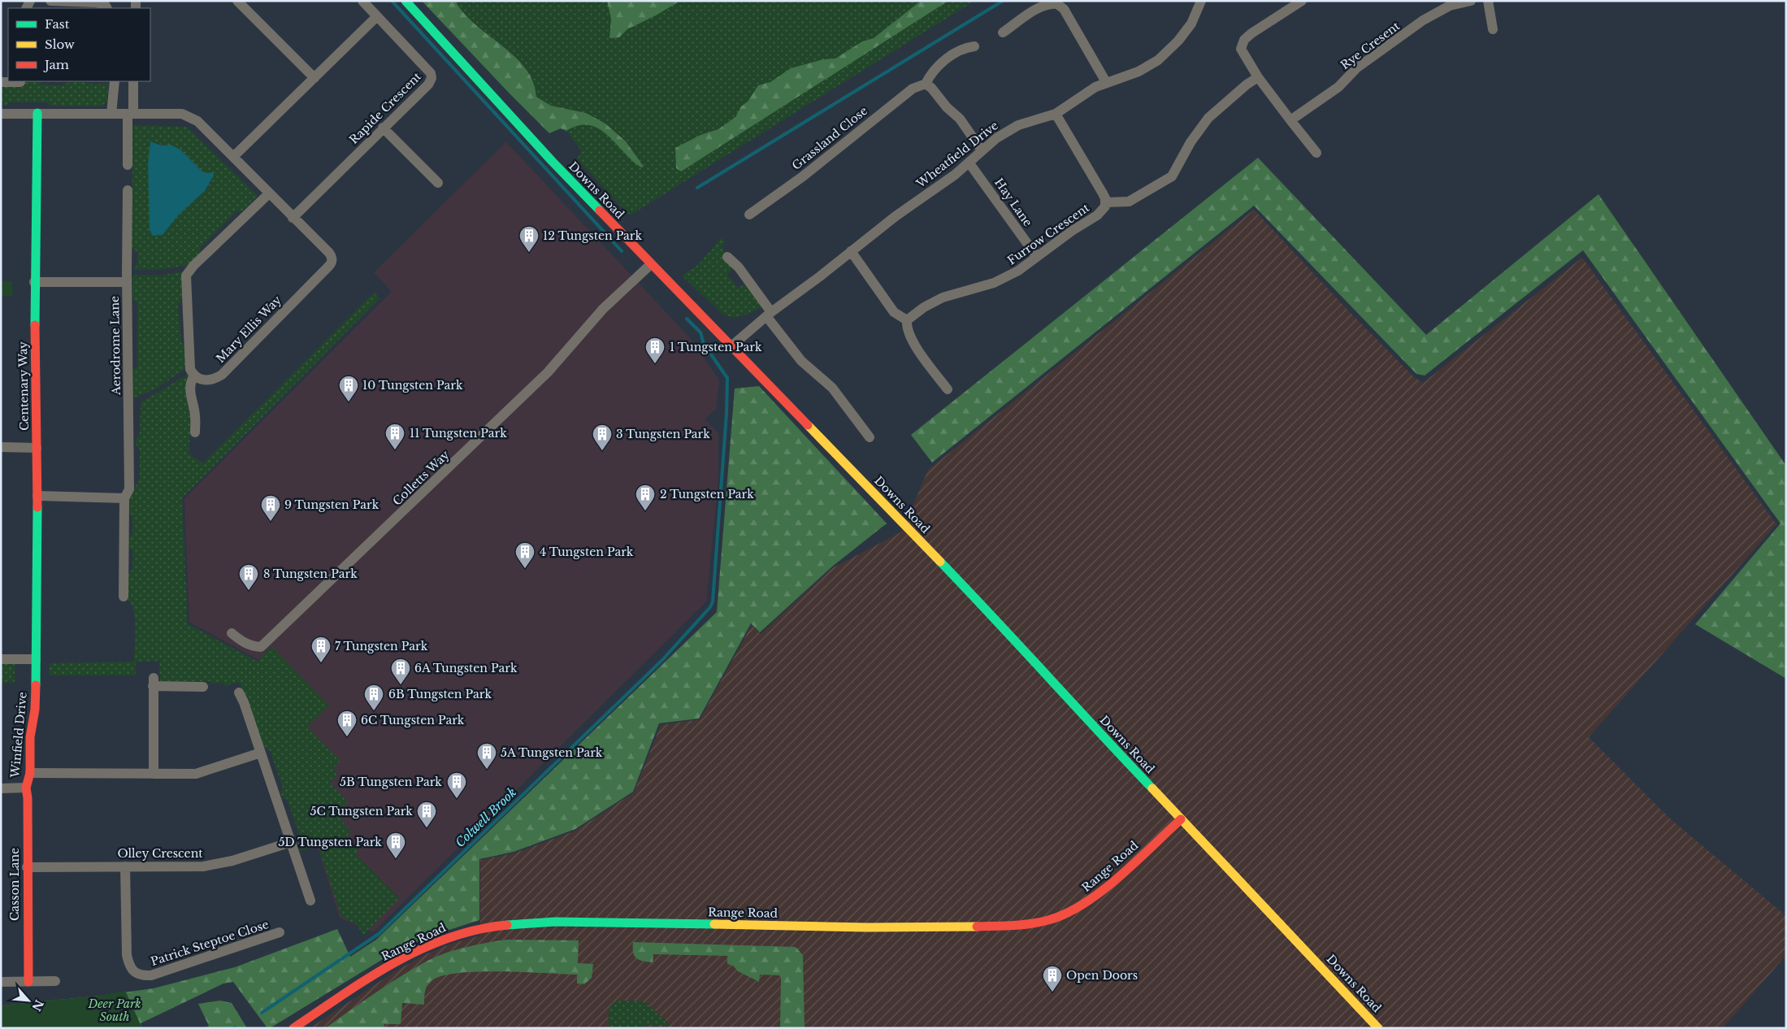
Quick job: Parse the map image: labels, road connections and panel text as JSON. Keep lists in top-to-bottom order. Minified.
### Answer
{"streets":{"street":["Rye Cresent","Rapide Crescent","Grassland Close","Wheatfield Drive","Downs Road","Hay Lane","Furrow Crescent","Mary Ellis Way","Aerodrome Lane","Centenary Way","Colletts Way","Winfield Drive","Olley Crescent","Range Road","Casson Lane","Patrick Steptoe Close"]},"crossings":[["Rapide Crescent","Mary Ellis Way"],["Wheatfield Drive","Downs Road"],["Wheatfield Drive","Hay Lane"],["Wheatfield Drive","Furrow Crescent"],["Downs Road","Colletts Way"],["Downs Road","Range Road"],["Hay Lane","Furrow Crescent"],["Mary Ellis Way","Centenary Way"],["Centenary Way","Winfield Drive"],["Winfield Drive","Casson Lane"],["Olley Crescent","Casson Lane"],["Olley Crescent","Patrick Steptoe Close"]],"water":["Colwell Brook"],"parks":["Deer Park South"],"places":{"building":["12 Tungsten Park","1 Tungsten Park","10 Tungsten Park","11 Tungsten Park","3 Tungsten Park","2 Tungsten Park","9 Tungsten Park","4 Tungsten Park","8 Tungsten Park","7 Tungsten Park","6A Tungsten Park","6B Tungsten Park","6C Tungsten Park","5A Tungsten Park","5B Tungsten Park","5C Tungsten Park","5D Tungsten Park","Open Doors"]},"legend":["Fast","Slow","Jam"],"north":"bottom right"}
